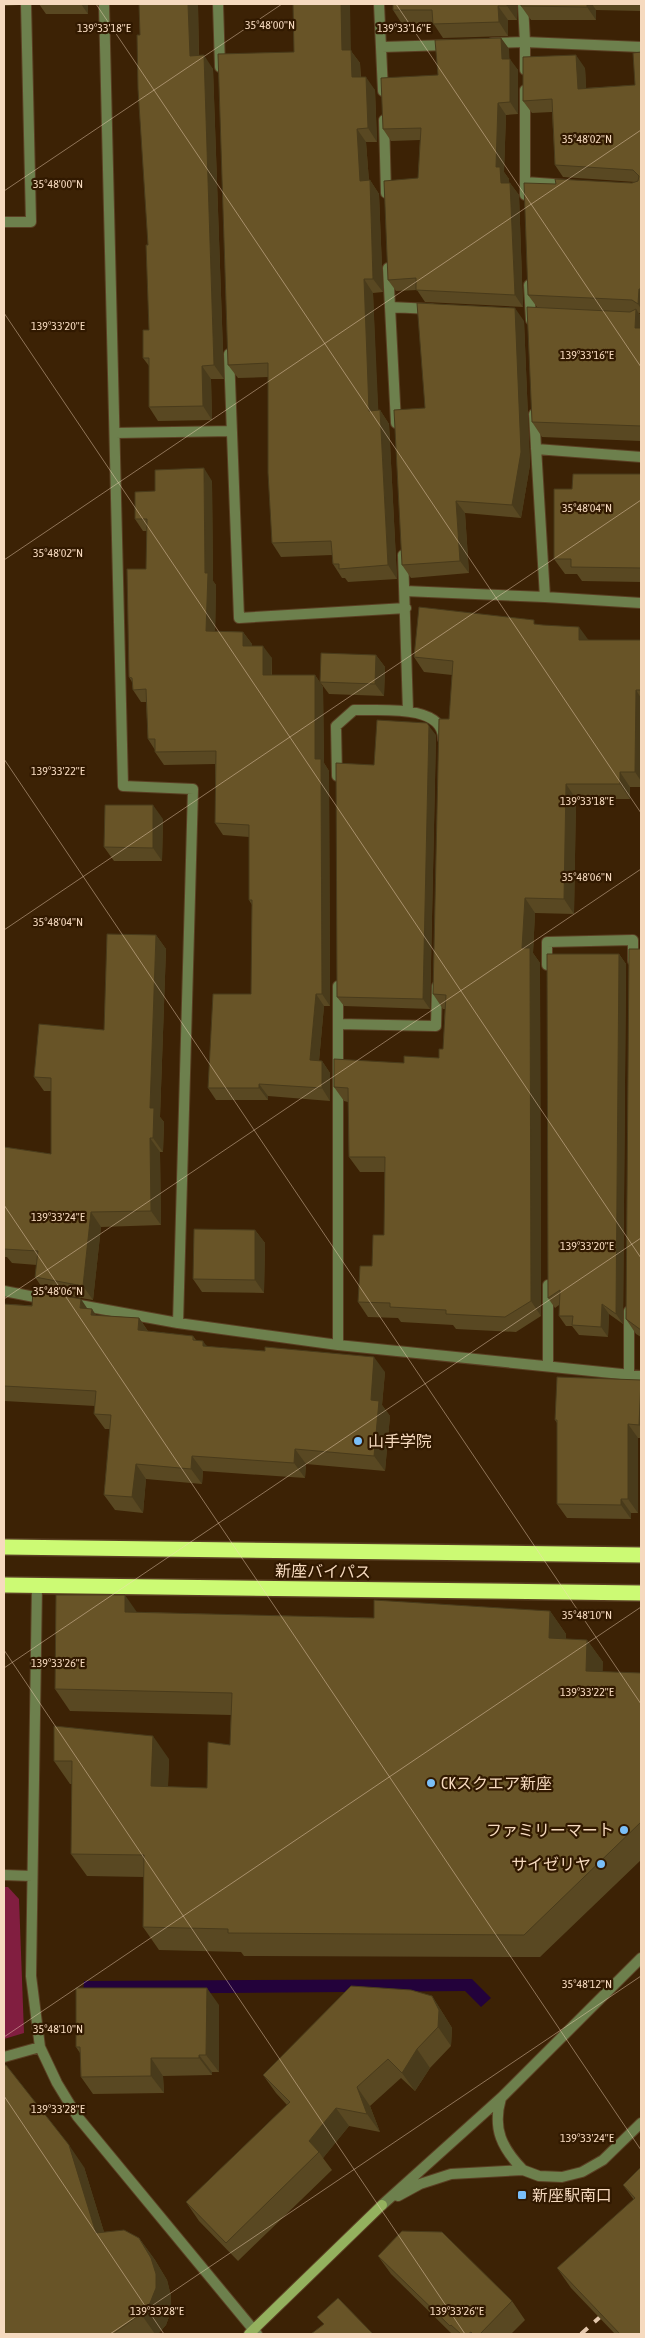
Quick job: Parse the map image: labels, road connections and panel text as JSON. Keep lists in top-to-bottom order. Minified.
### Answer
{"streets":{"highway":["新座バイパス"]},"places":{"other":["山手学院","CKスクエア新座","ファミリーマート","サイゼリヤ"],"transit":["新座駅南口"]},"coordinates":["35°48'00\"N","139°33'18\"E","139°33'16\"E","35°48'02\"N","139°33'20\"E","35°48'04\"N","139°33'22\"E","35°48'06\"N","139°33'24\"E","35°48'10\"N","139°33'26\"E","35°48'12\"N","139°33'28\"E"]}
